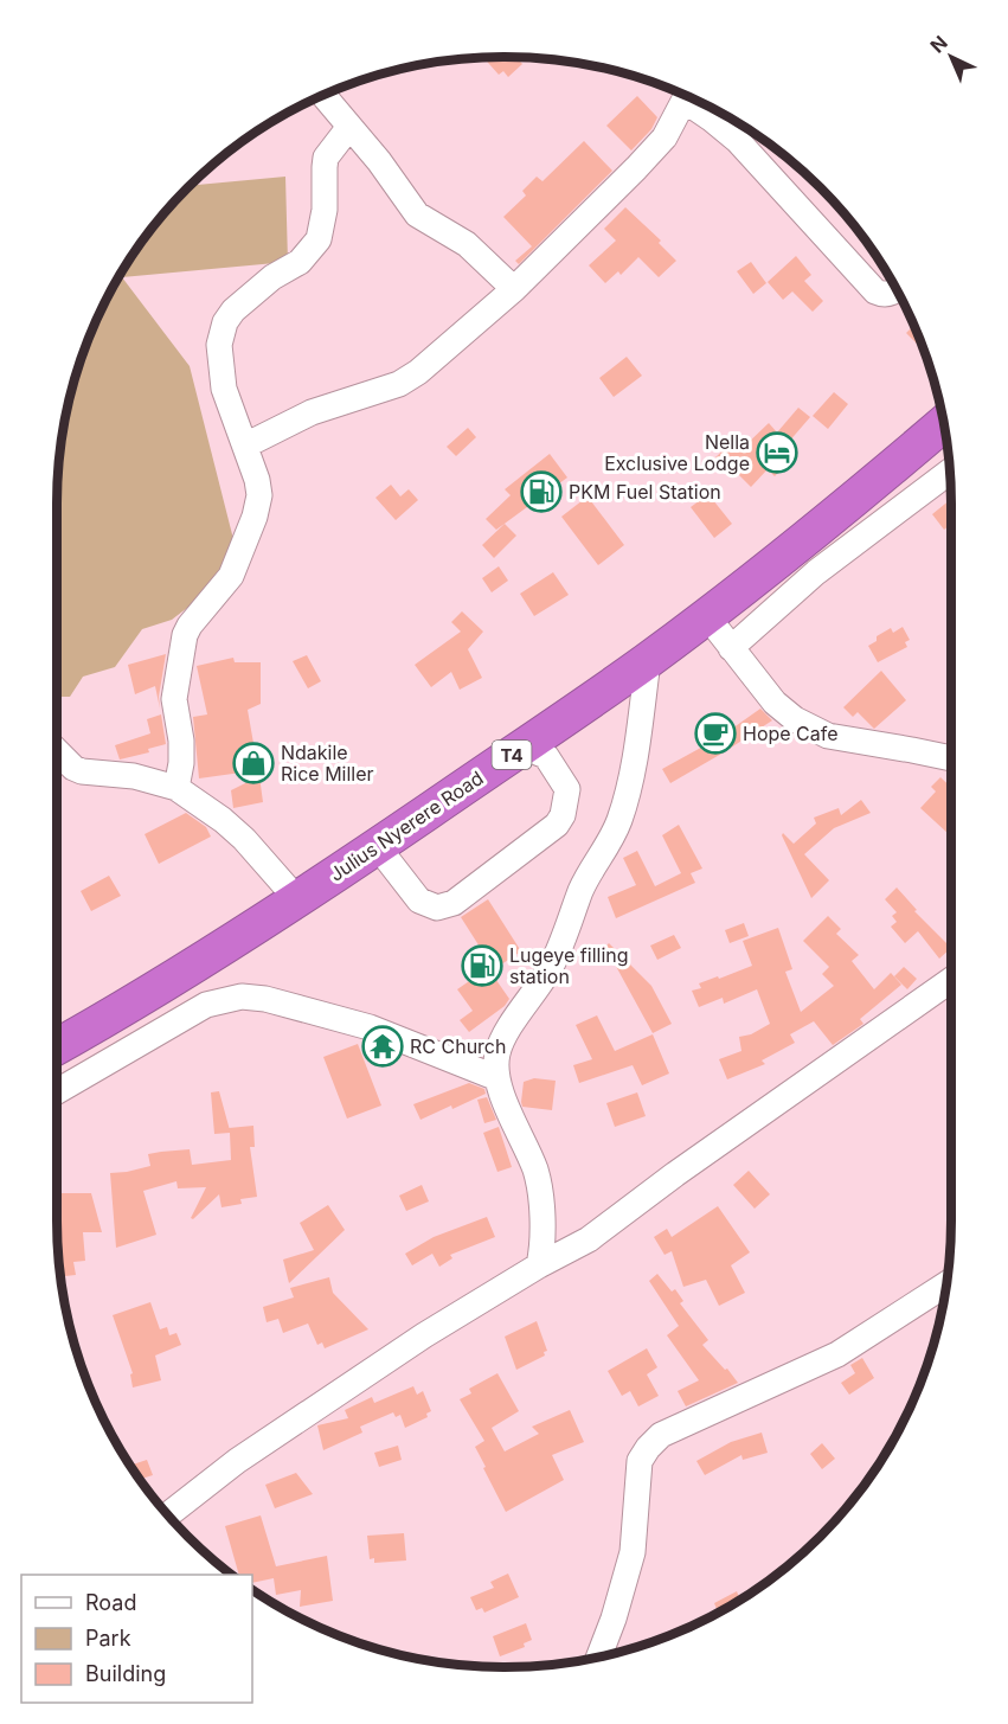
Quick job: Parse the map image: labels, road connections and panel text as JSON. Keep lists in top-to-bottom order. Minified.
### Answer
{"streets":{"highway":["T4","Julius Nyerere Road"]},"places":{"hotel":["Nella Exclusive Lodge"],"fuel station":["PKM Fuel Station","Lugeye filling station"],"cafe":["Hope Cafe"],"shop":["Ndakile Rice Miller"],"temple":["RC Church"]},"legend":["Road","Park","Building"],"north":"top left"}
